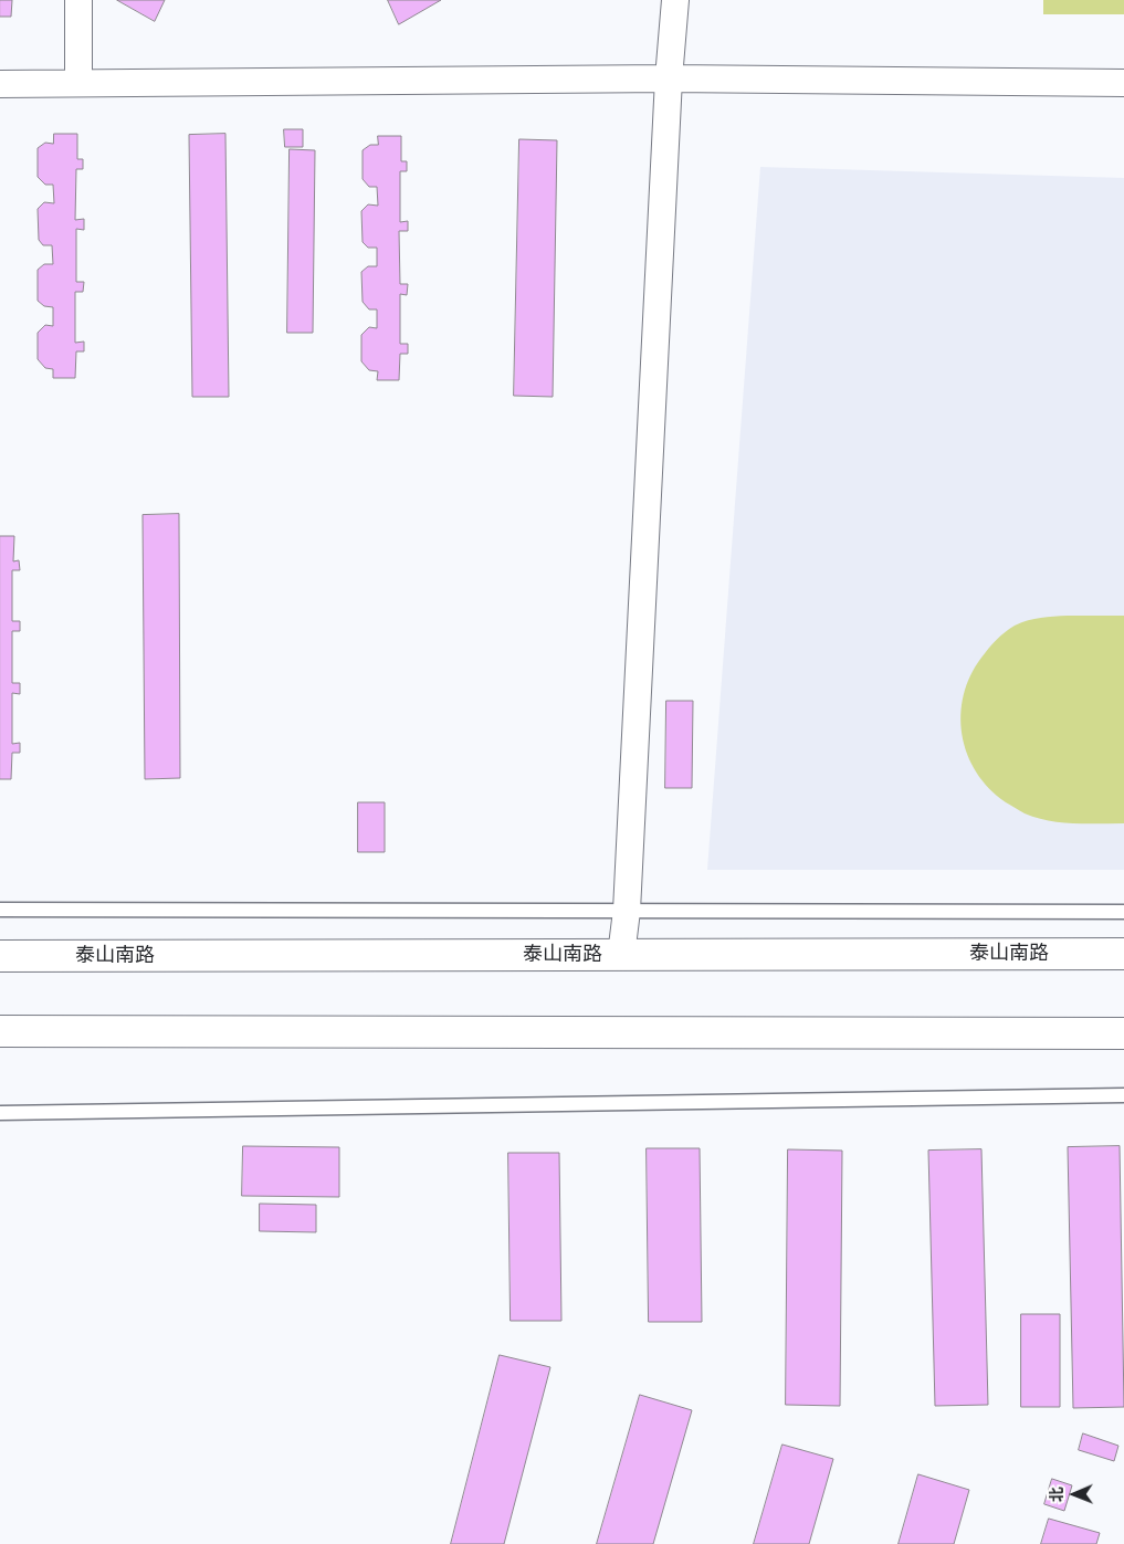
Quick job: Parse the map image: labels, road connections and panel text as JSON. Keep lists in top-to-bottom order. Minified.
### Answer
{"streets":{"street":["泰山南路"]},"north":"left"}
